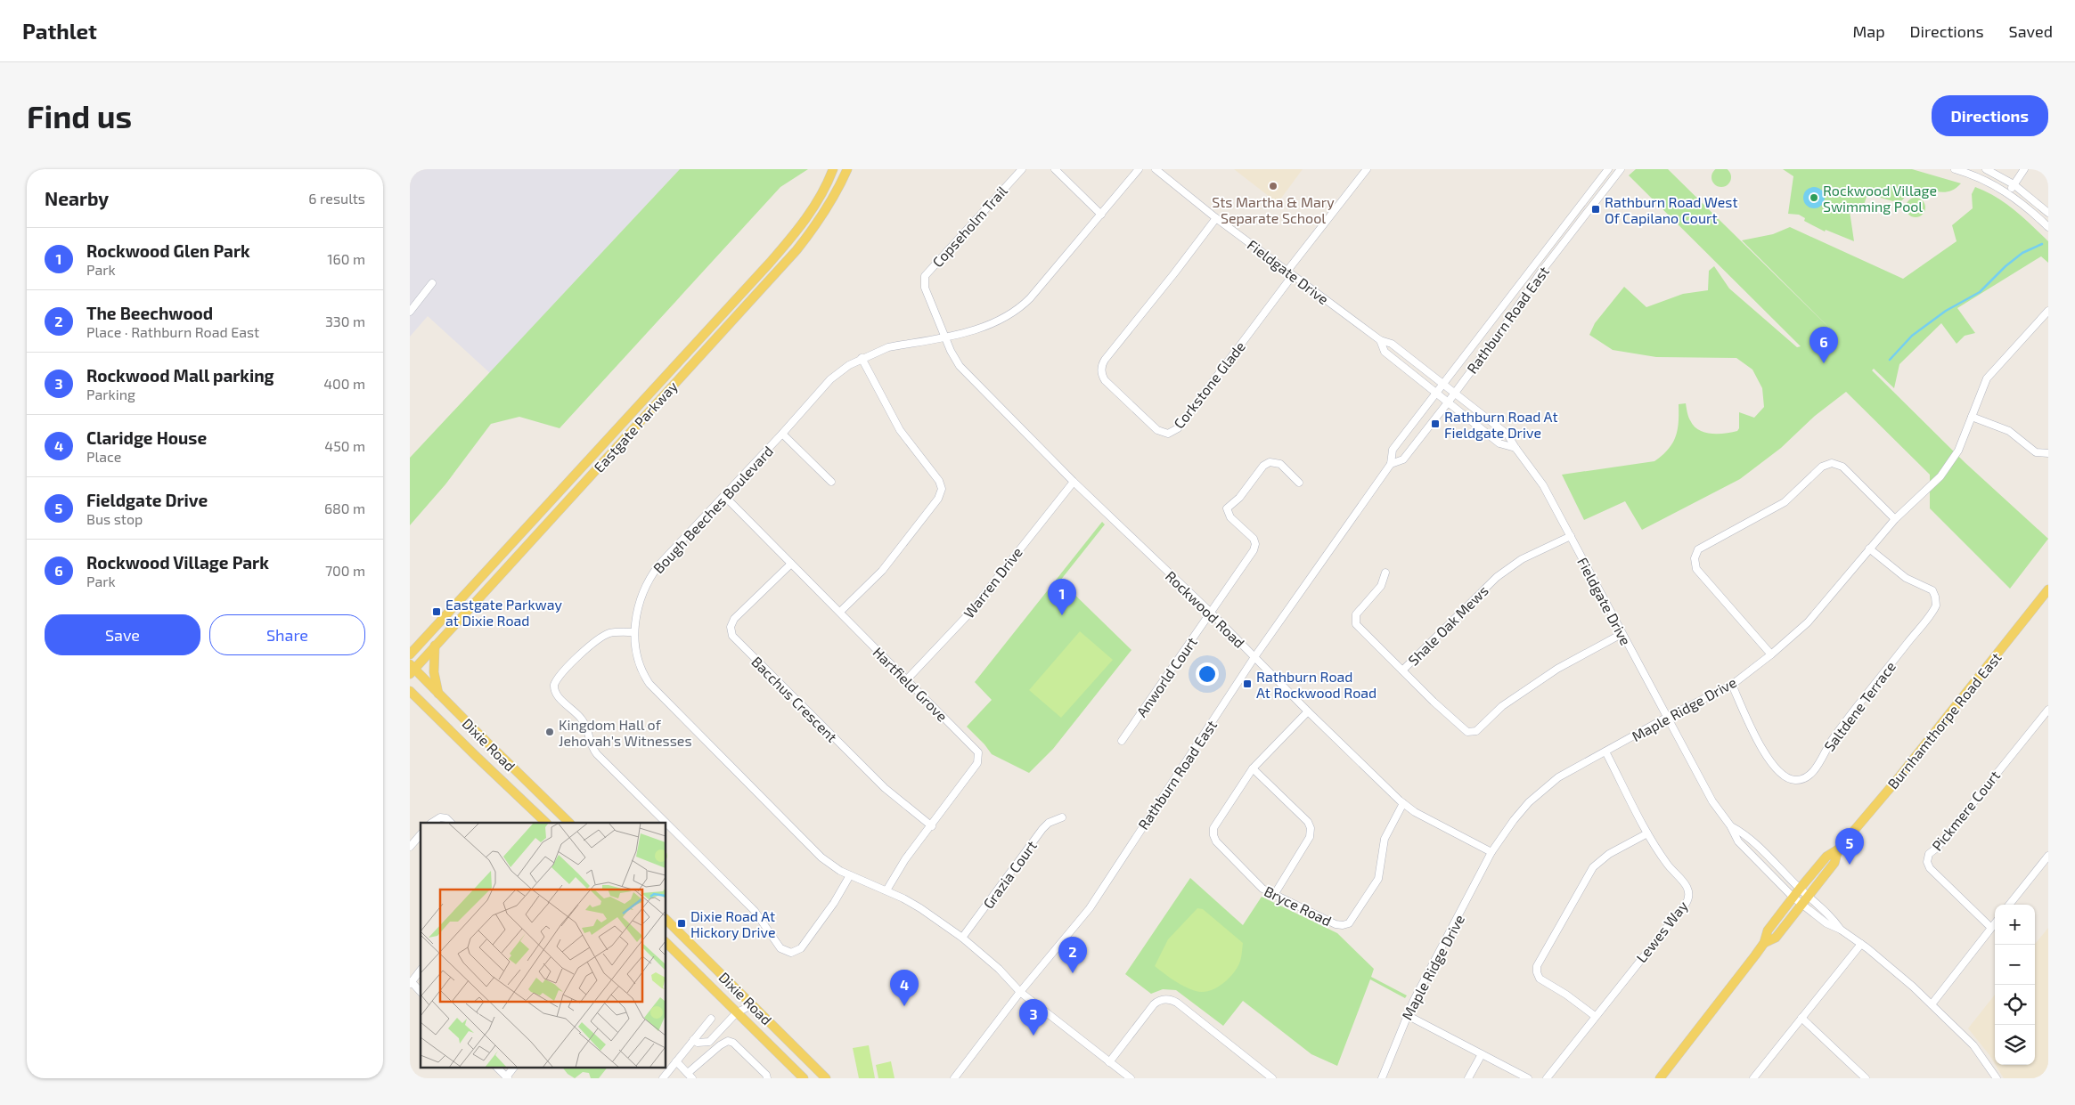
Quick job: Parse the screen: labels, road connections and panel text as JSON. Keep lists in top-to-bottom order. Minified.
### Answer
{"streets":{"main road":["Eastgate Parkway","Burnhamthorpe Road East","Dixie Road"],"street":["Copseholm Trail","Fieldgate Drive","Rathburn Road East","Corkstone Glade","Bough Beeches Boulevard","Warren Drive","Rockwood Road","Shale Oak Mews","Anworld Court","Hartfield Grove","Bacchus Crescent","Saltdene Terrace","Maple Ridge Drive","Pickmere Court","Grazia Court","Bryce Road","Lewes Way"]},"crossings":[["Copseholm Trail","Bough Beeches Boulevard"],["Copseholm Trail","Rockwood Road"],["Fieldgate Drive","Rathburn Road East"],["Fieldgate Drive","Corkstone Glade"],["Fieldgate Drive","Shale Oak Mews"],["Fieldgate Drive","Maple Ridge Drive"],["Fieldgate Drive","Burnhamthorpe Road East"],["Rathburn Road East","Bough Beeches Boulevard"],["Rathburn Road East","Rockwood Road"],["Eastgate Parkway","Dixie Road"],["Bough Beeches Boulevard","Rockwood Road"],["Bough Beeches Boulevard","Hartfield Grove"],["Bough Beeches Boulevard","Grazia Court"],["Warren Drive","Rockwood Road"],["Warren Drive","Hartfield Grove"],["Rockwood Road","Anworld Court"],["Rockwood Road","Maple Ridge Drive"],["Rockwood Road","Bryce Road"],["Hartfield Grove","Bacchus Crescent"],["Saltdene Terrace","Maple Ridge Drive"],["Maple Ridge Drive","Lewes Way"]],"places":{"other":["Sts Martha & Mary Separate School","Rockwood Village Swimming Pool","Kingdom Hall of Jehovah's Witnesses"],"transit":["Rathburn Road West Of Capilano Court","Rathburn Road At Fieldgate Drive","Eastgate Parkway at Dixie Road","Rathburn Road At Rockwood Road","Dixie Road At Hickory Drive"]},"page":{"header":"Pathlet","nav":["Map","Directions","Saved"],"buttons":["Directions",["Save","Share"]],"title":"Find us","heading":["Nearby","6 results"],"list":[{"mark":"1","name":"Rockwood Glen Park","note":"Park","value":"160 m"},{"mark":"2","name":"The Beechwood","note":"Place · Rathburn Road East","value":"330 m"},{"mark":"3","name":"Rockwood Mall parking","note":"Parking","value":"400 m"},{"mark":"4","name":"Claridge House","note":"Place","value":"450 m"},{"mark":"5","name":"Fieldgate Drive","note":"Bus stop","value":"680 m"},{"mark":"6","name":"Rockwood Village Park","note":"Park","value":"700 m"}],"pins":["6","1","5","2","4","3"],"map_buttons":["+","−"]}}
